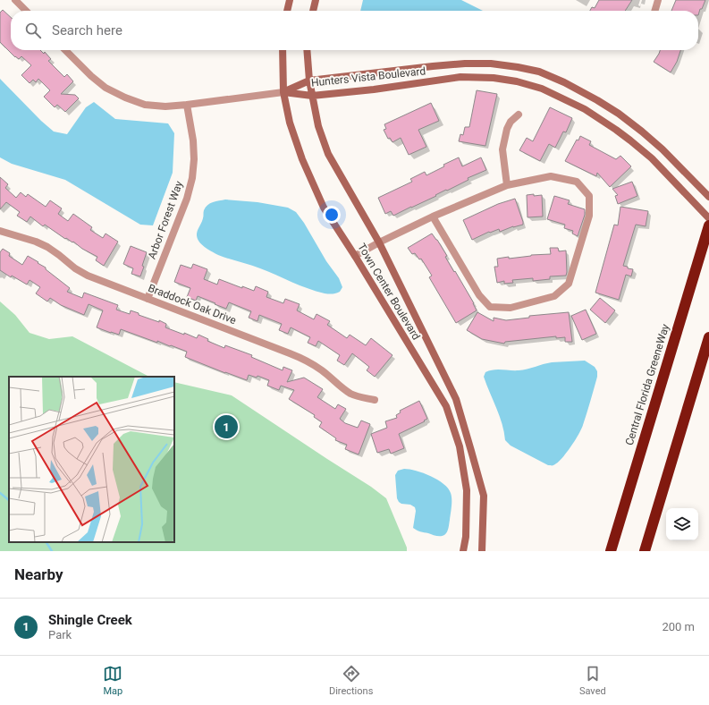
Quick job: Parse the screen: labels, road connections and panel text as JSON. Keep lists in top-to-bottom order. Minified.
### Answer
{"streets":{"highway":["Central Florida GreeneWay"],"street":["Hunters Vista Boulevard","Arbor Forest Way","Town Center Boulevard","Braddock Oak Drive"]},"crossings":[["Hunters Vista Boulevard","Town Center Boulevard"],["Arbor Forest Way","Braddock Oak Drive"]],"page":{"search":"Search here","pins":"1","heading":"Nearby","list":[{"mark":"1","name":"Shingle Creek","note":"Park","value":"200 m"}],"nav":["Map","Directions","Saved"]}}
